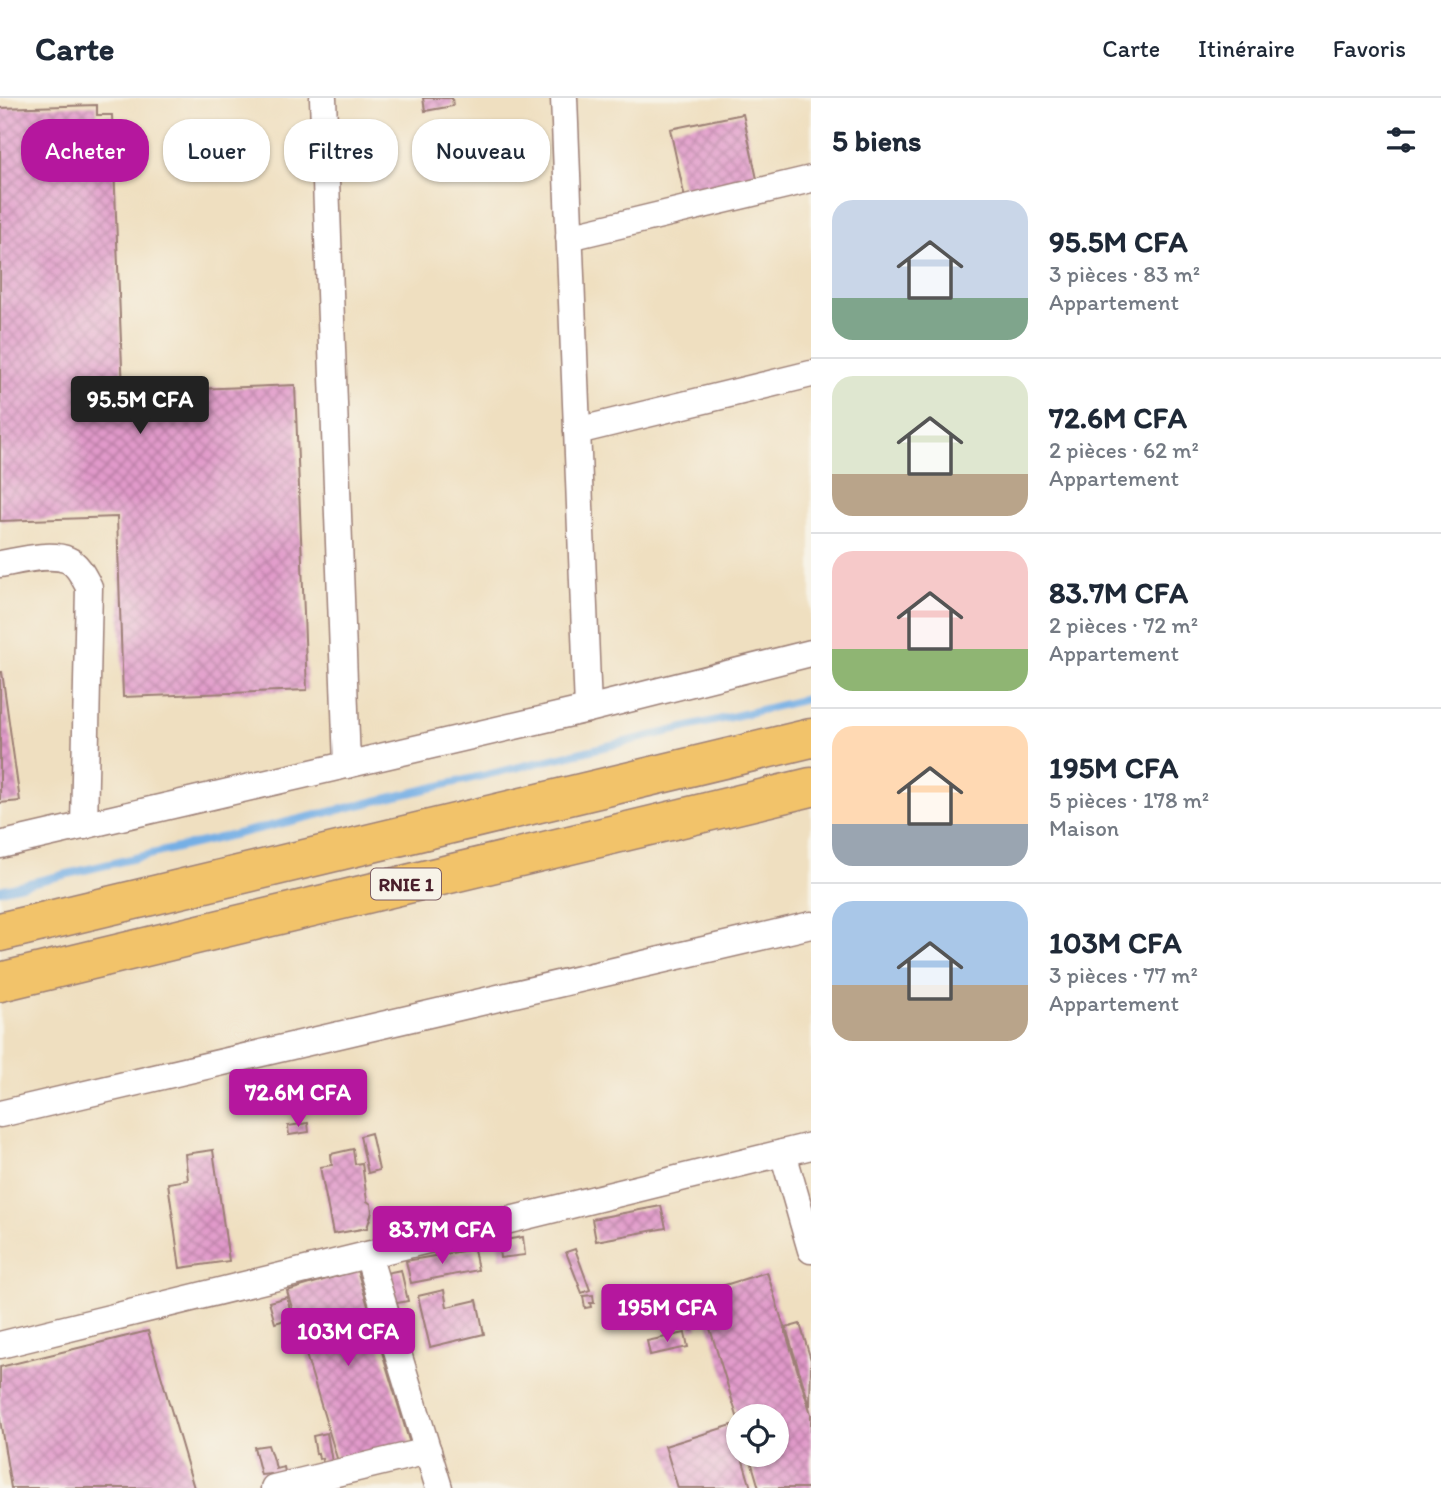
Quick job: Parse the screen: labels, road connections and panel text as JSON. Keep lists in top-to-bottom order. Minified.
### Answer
{"streets":{"highway":["RNIE 1"]},"page":{"header":"Carte","nav":["Carte","Itinéraire","Favoris"],"heading":"5 biens","chip":["Acheter","Louer","Filtres","Nouveau"],"list":[{"name":"95.5M CFA","note":"3 pièces · 83 m² · Appartement"},{"name":"72.6M CFA","note":"2 pièces · 62 m² · Appartement"},{"name":"83.7M CFA","note":"2 pièces · 72 m² · Appartement"},{"name":"195M CFA","note":"5 pièces · 178 m² · Maison"},{"name":"103M CFA","note":"3 pièces · 77 m² · Appartement"}],"price":["95.5M CFA","72.6M CFA","83.7M CFA","195M CFA","103M CFA"]}}
